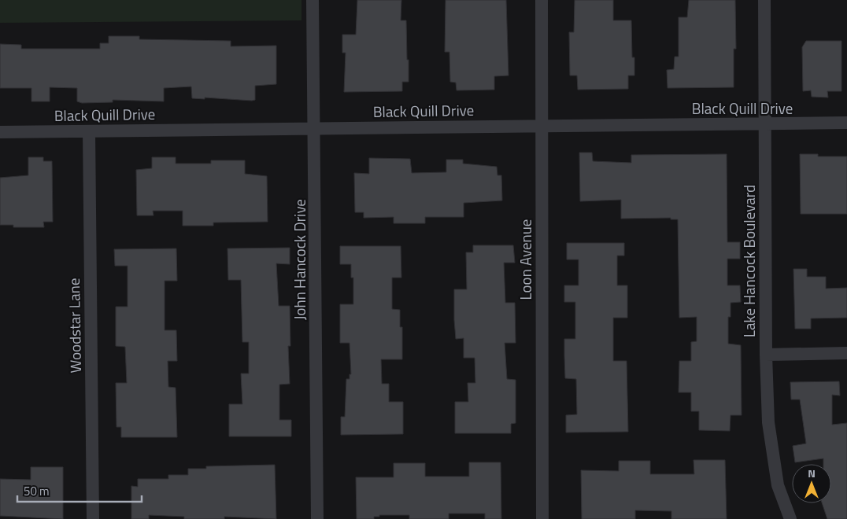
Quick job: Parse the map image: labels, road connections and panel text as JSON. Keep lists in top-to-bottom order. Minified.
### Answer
{"streets":{"street":["Black Quill Drive","John Hancock Drive","Loon Avenue","Lake Hancock Boulevard","Woodstar Lane"]},"crossings":[["Black Quill Drive","John Hancock Drive"],["Black Quill Drive","Loon Avenue"],["Black Quill Drive","Lake Hancock Boulevard"],["Black Quill Drive","Woodstar Lane"]],"scale_bar":"50 m","north":"top"}
